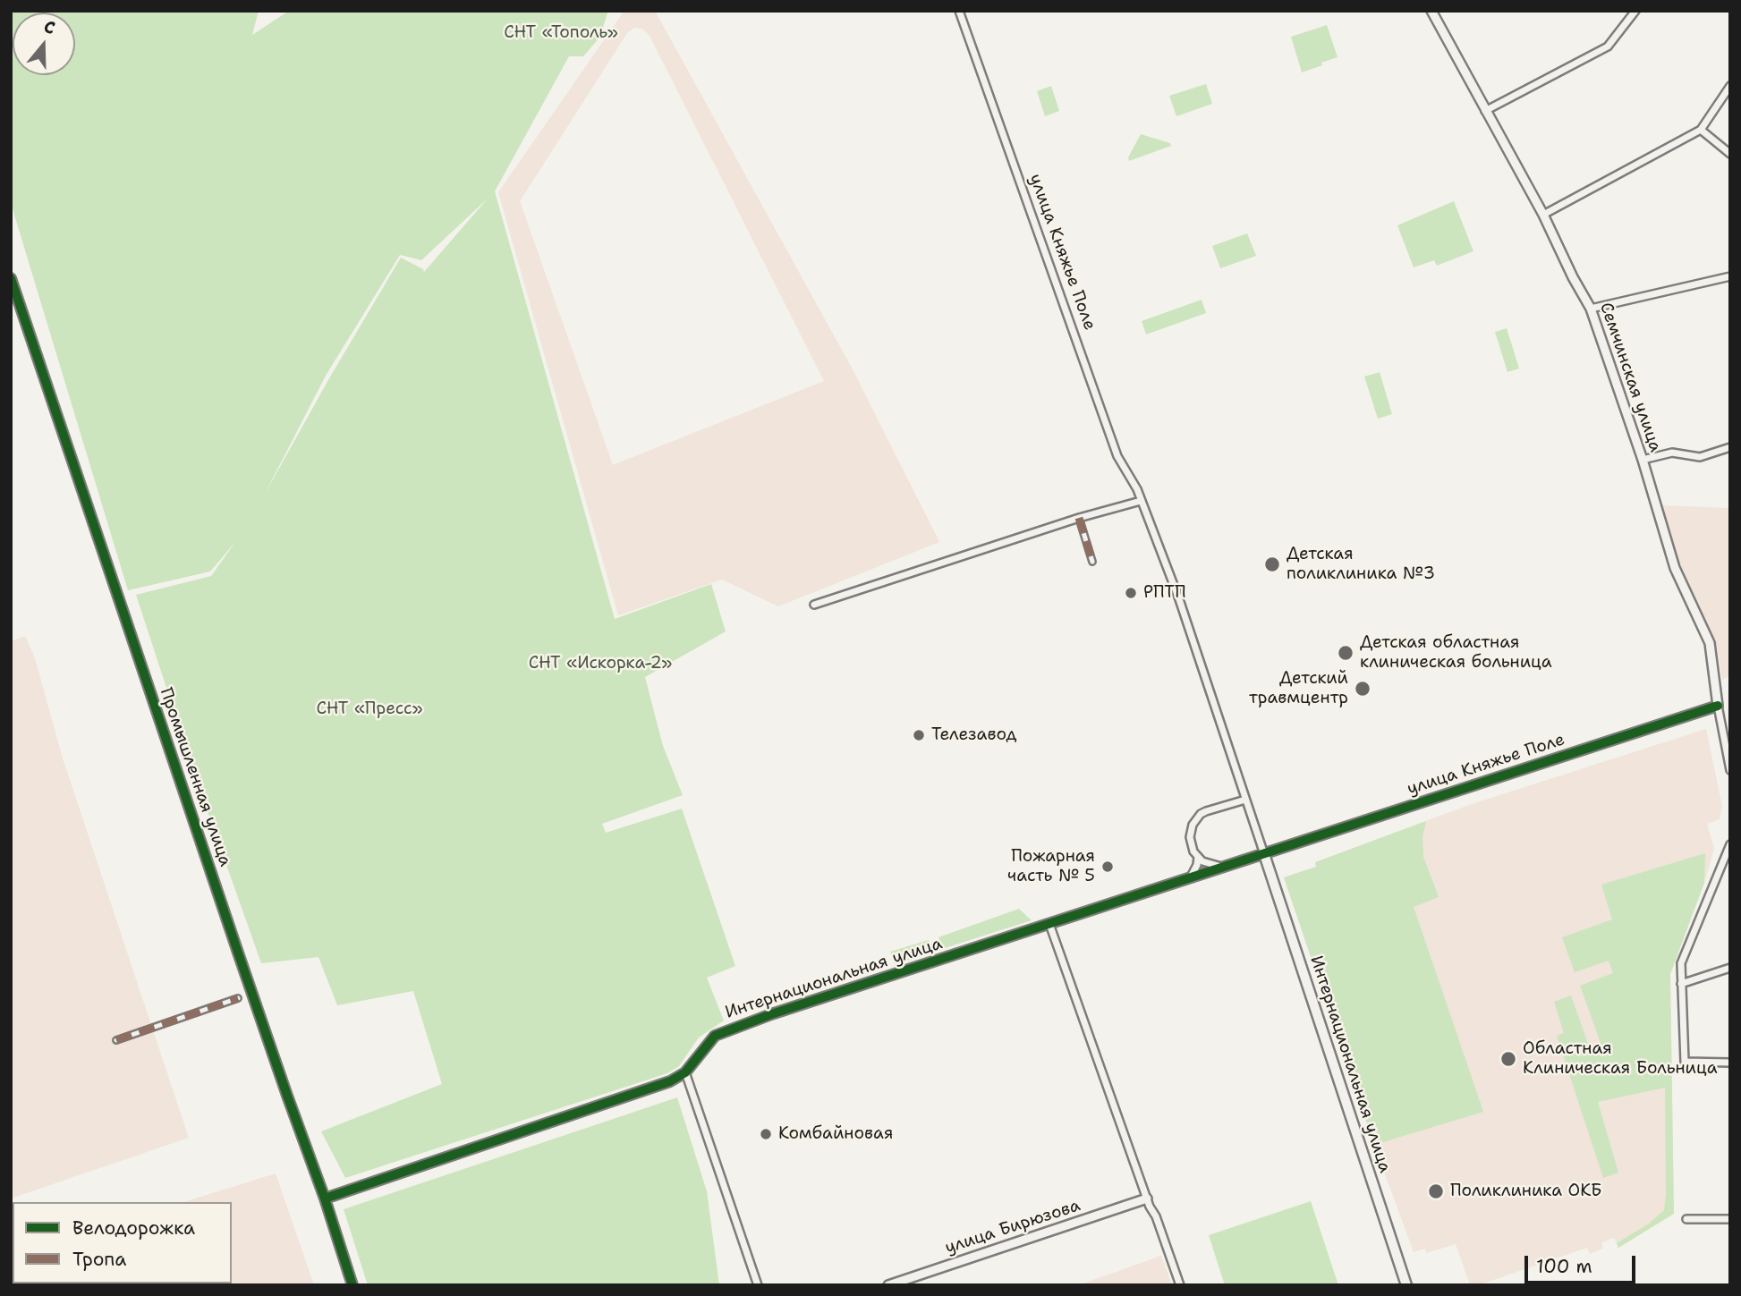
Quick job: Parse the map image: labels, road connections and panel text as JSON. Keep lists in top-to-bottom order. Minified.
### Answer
{"streets":{"main road":["Интернациональная улица"],"street":["улица Княжье Поле","Семчинская улица","Промышленная улица","улица Бирюзова"]},"crossings":[["улица Княжье Поле","Семчинская улица"],["улица Княжье Поле","Интернациональная улица"],["Промышленная улица","Интернациональная улица"]],"parks":["СНТ «Тополь»","СНТ «Искорка-2»","СНТ «Пресс»"],"places":["Детская поликлиника №3","РПТП","Детская областная клиническая больница","Детский травмцентр","Телезавод","Пожарная часть № 5","Областная Клиническая Больница","Комбайновая","Поликлиника ОКБ"],"legend":["Велодорожка","Тропа"],"scale_bar":"100 m","north":"top"}
